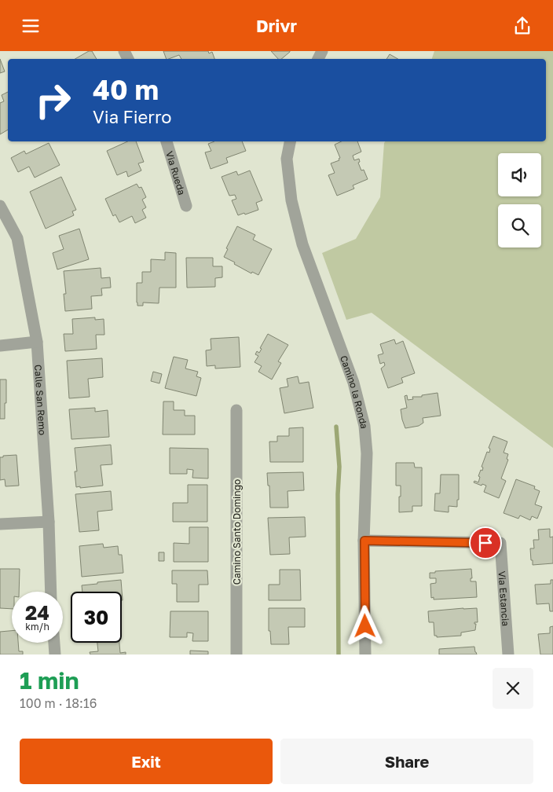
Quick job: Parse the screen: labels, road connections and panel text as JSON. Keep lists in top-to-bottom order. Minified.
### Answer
{"streets":{"street":["Via Rueda","Camino la Ronda","Calle San Remo","Camino Santo Domingo","Via Estancia"]},"crossings":[["Camino la Ronda","Via Estancia"]],"page":{"header":"Drivr","turn":["40 m","Via Fierro"],"speed":"24 km/h","limit":"30","heading":["1 min","100 m · 18:16"],"buttons":["Exit","Share"]}}
